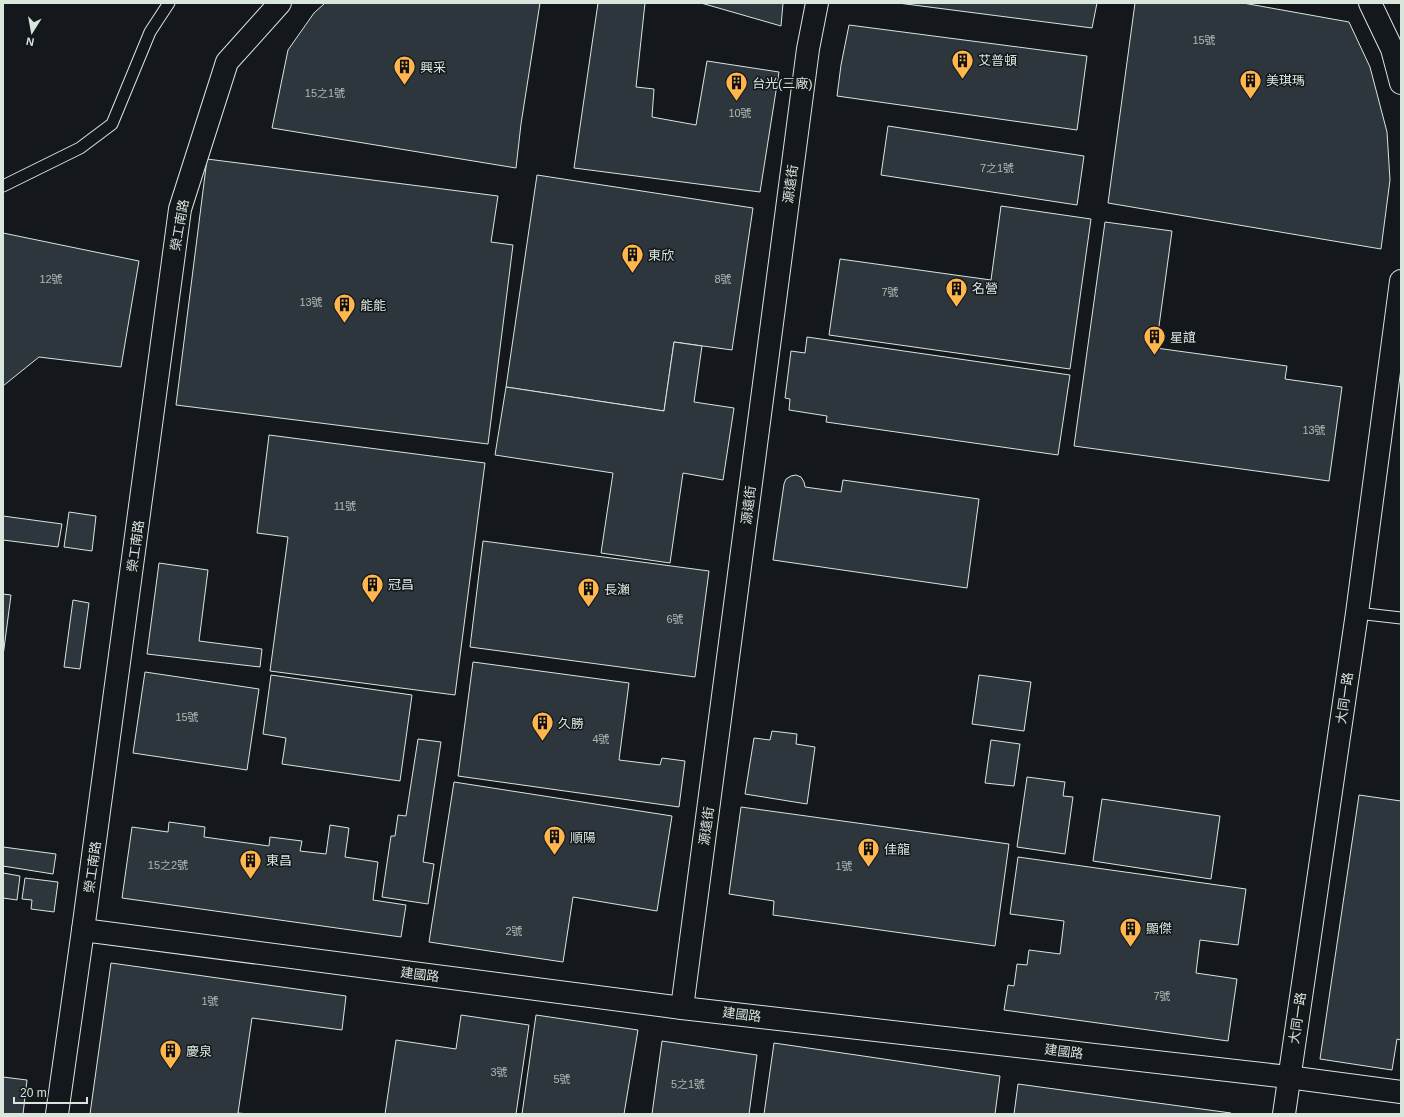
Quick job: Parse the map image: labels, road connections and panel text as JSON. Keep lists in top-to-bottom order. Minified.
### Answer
{"streets":{"street":["源遠街","榮工南路","大同一路","建國路"]},"crossings":[["源遠街","建國路"],["榮工南路","建國路"],["大同一路","建國路"]],"places":{"building":["艾普頓","興采","美琪瑪","台光(三廠)","東欣","名營","能能","星誼","冠昌","長瀨","久勝","順陽","佳龍","東昌","顯傑","慶泉"]},"house_numbers":["15號","15之1號","10號","7之1號","12號","8號","7號","13號","13號","11號","6號","15號","4號","15之2號","1號","2號","7號","1號","3號","5號","5之1號"],"scale_bar":"20 m","north":"bottom"}
